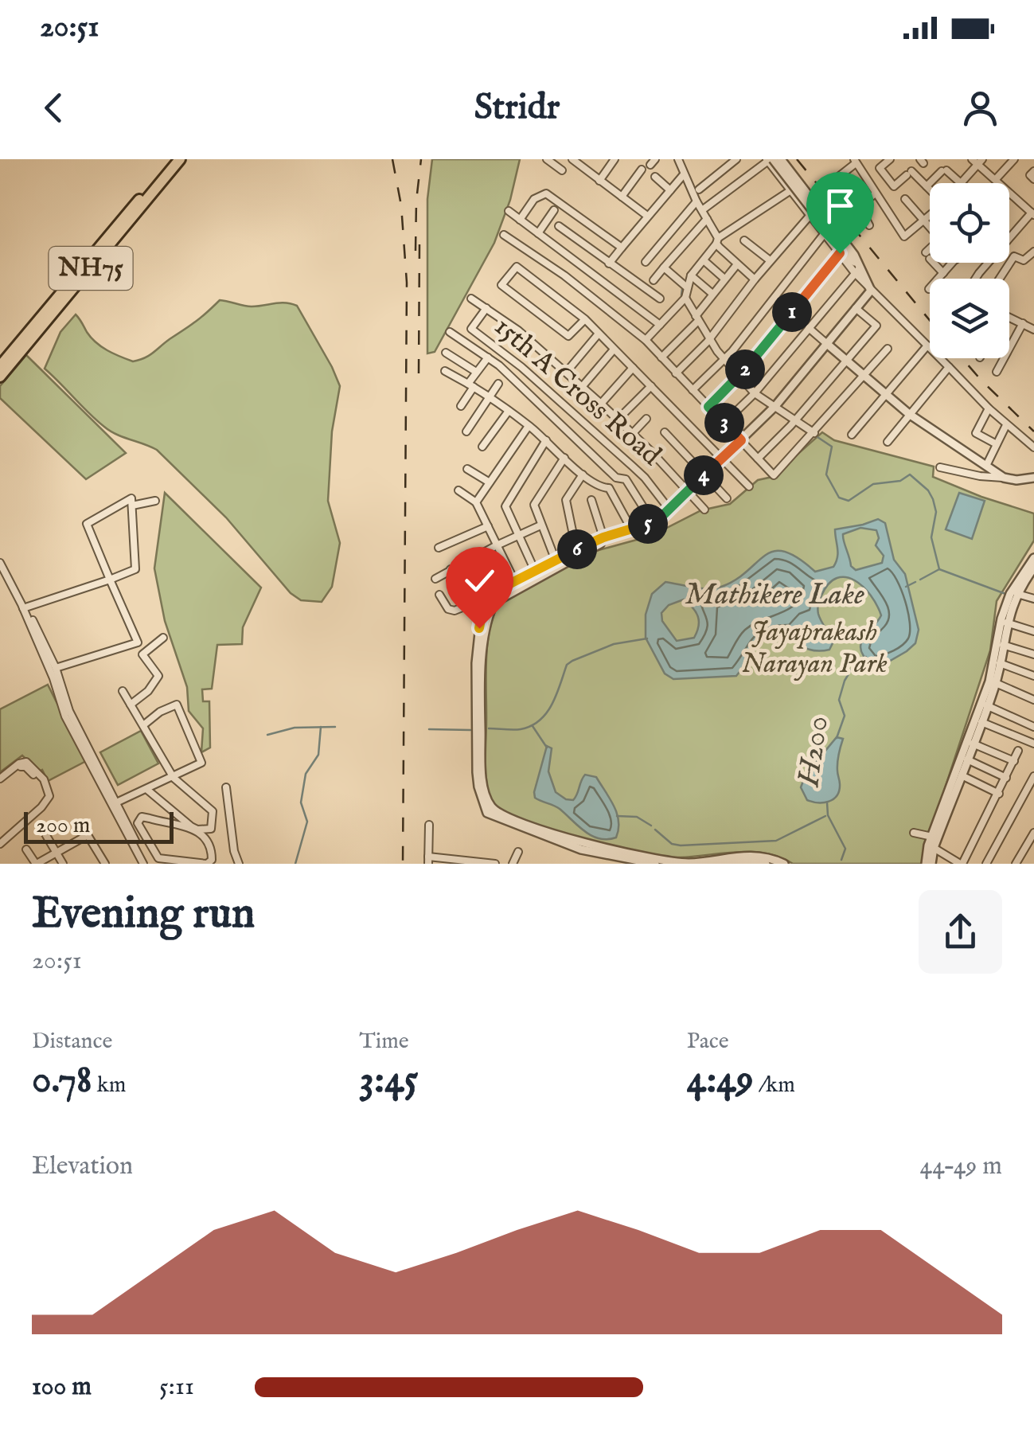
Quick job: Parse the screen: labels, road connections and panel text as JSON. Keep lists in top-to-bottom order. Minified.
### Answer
{"streets":{"highway":["NH75"],"street":["15th A Cross Road"]},"water":["Mathikere Lake","H200"],"parks":["Jayaprakash Narayan Park"],"scale_bar":"200 m","page":{"status":"20:51","header":"Stridr","pins":["1","2","3","4","5","6"],"scale":"200 m","heading":["Evening run","20:51"],"stats":[["Distance","0.78 km"],["Time","3:45"],["Pace","4:49 /km"]],"chart":["Elevation","44–49 m"],"list":[{"name":"100 m","note":"5:11"}]}}
